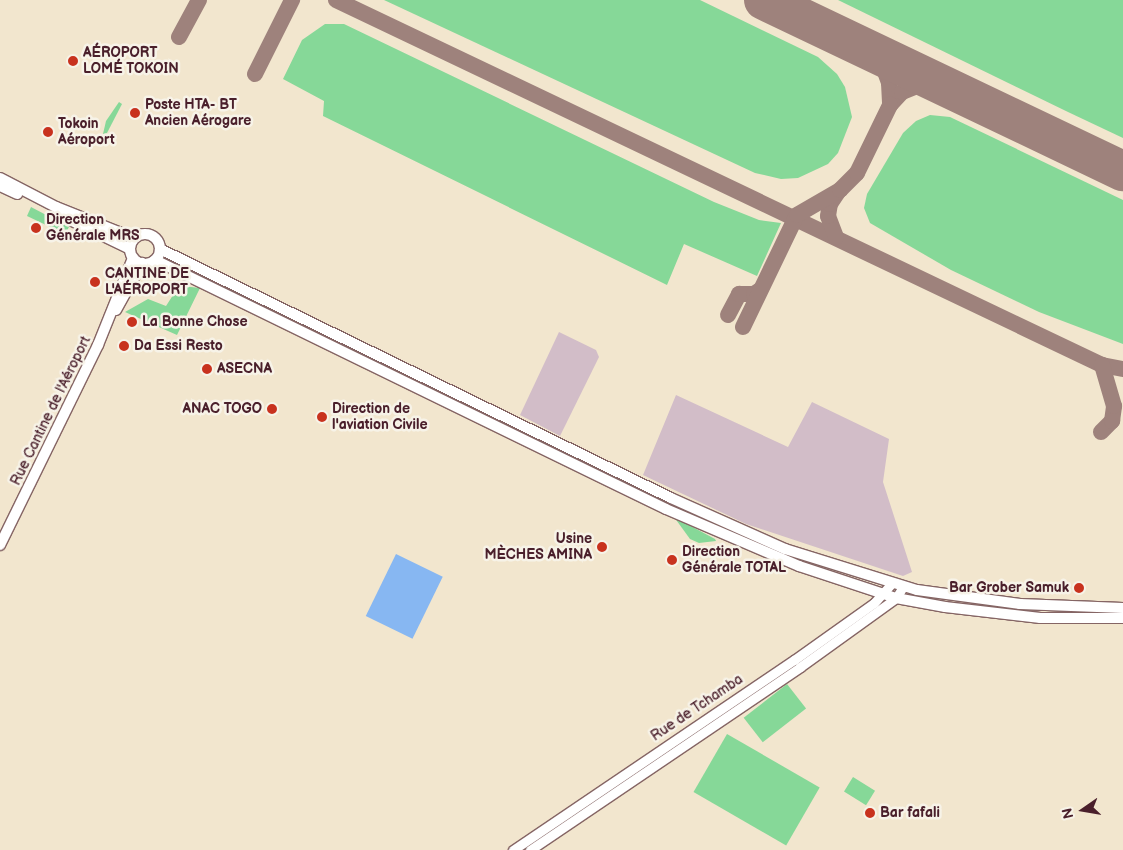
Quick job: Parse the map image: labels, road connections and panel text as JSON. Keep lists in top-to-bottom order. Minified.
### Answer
{"streets":{"main road":["Rue Cantine de l'Aéroport"],"street":["Rue de Tchamba"]},"places":["AÉROPORT LOMÉ TOKOIN","Poste HTA- BT Ancien Aérogare","Tokoin Aéroport","Direction Générale MRS","CANTINE DE L'AÉROPORT","La Bonne Chose","Da Essi Resto","ASECNA","ANAC TOGO","Direction de l'aviation Civile","Usine MÈCHES AMINA","Direction Générale TOTAL","Bar Grober Samuk","Bar fafali"],"north":"left"}
